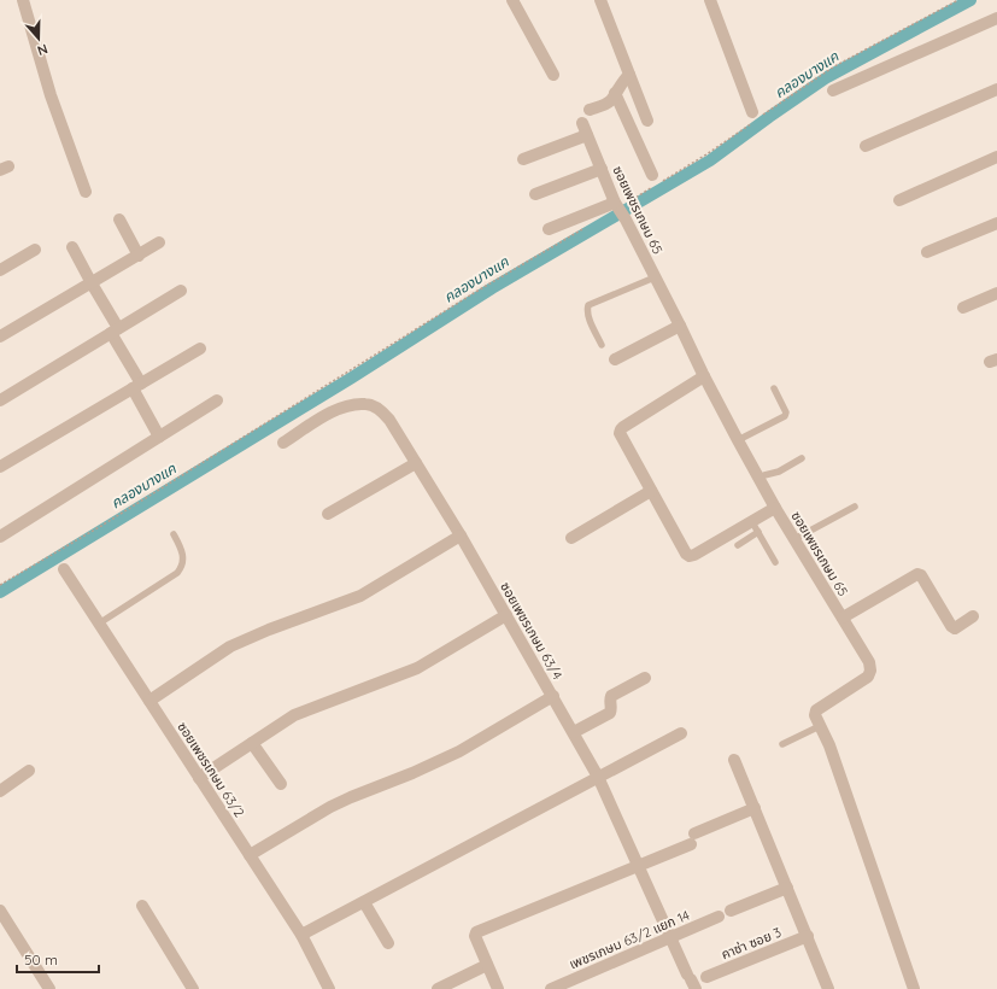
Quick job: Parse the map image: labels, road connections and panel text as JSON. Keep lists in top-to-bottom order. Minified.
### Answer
{"streets":{"street":["ซอยเพชรเกษม 65","ซอยเพชรเกษม 63/4","ซอยเพชรเกษม 63/2","เพชรเกษม 63/2 แยก 14","คาซ่า ซอย 3"]},"crossings":[["ซอยเพชรเกษม 63/4","เพชรเกษม 63/2 แยก 14"]],"water":["คลองบางแค"],"scale_bar":"50 m","north":"bottom"}
